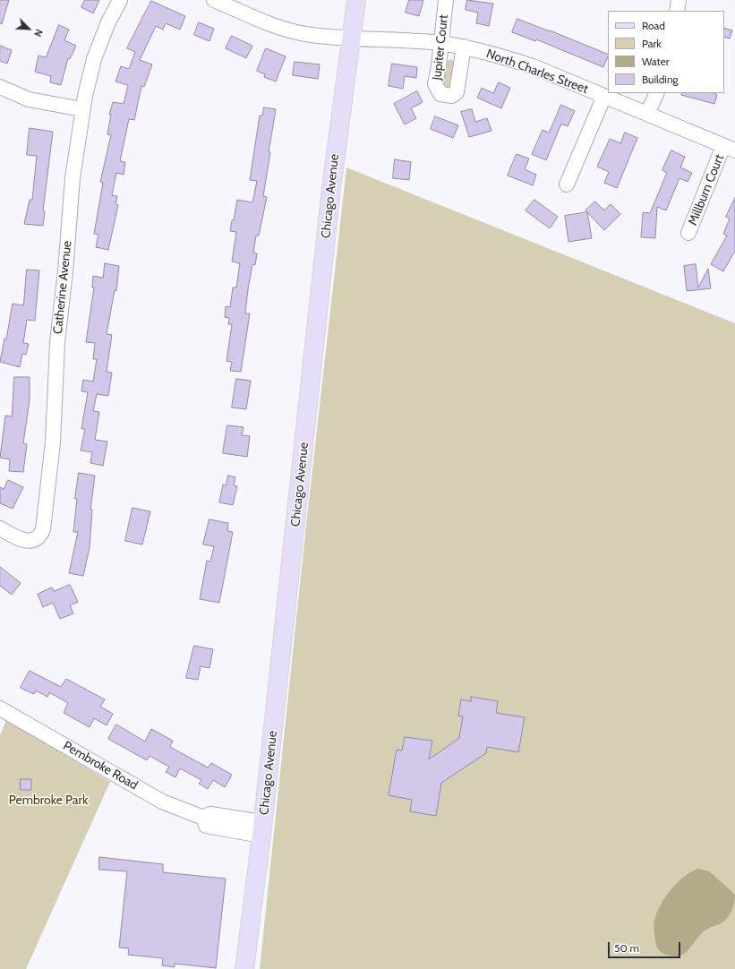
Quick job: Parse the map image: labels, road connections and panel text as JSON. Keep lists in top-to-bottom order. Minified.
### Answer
{"streets":{"main road":["Chicago Avenue"],"street":["Jupiter Court","North Charles Street","Millburn Court","Catherine Avenue","Pembroke Road"]},"crossings":[["Jupiter Court","North Charles Street"],["North Charles Street","Millburn Court"],["North Charles Street","Chicago Avenue"],["Chicago Avenue","Pembroke Road"]],"parks":["Pembroke Park"],"legend":["Road","Park","Water","Building"],"scale_bar":"50 m","north":"bottom right"}
